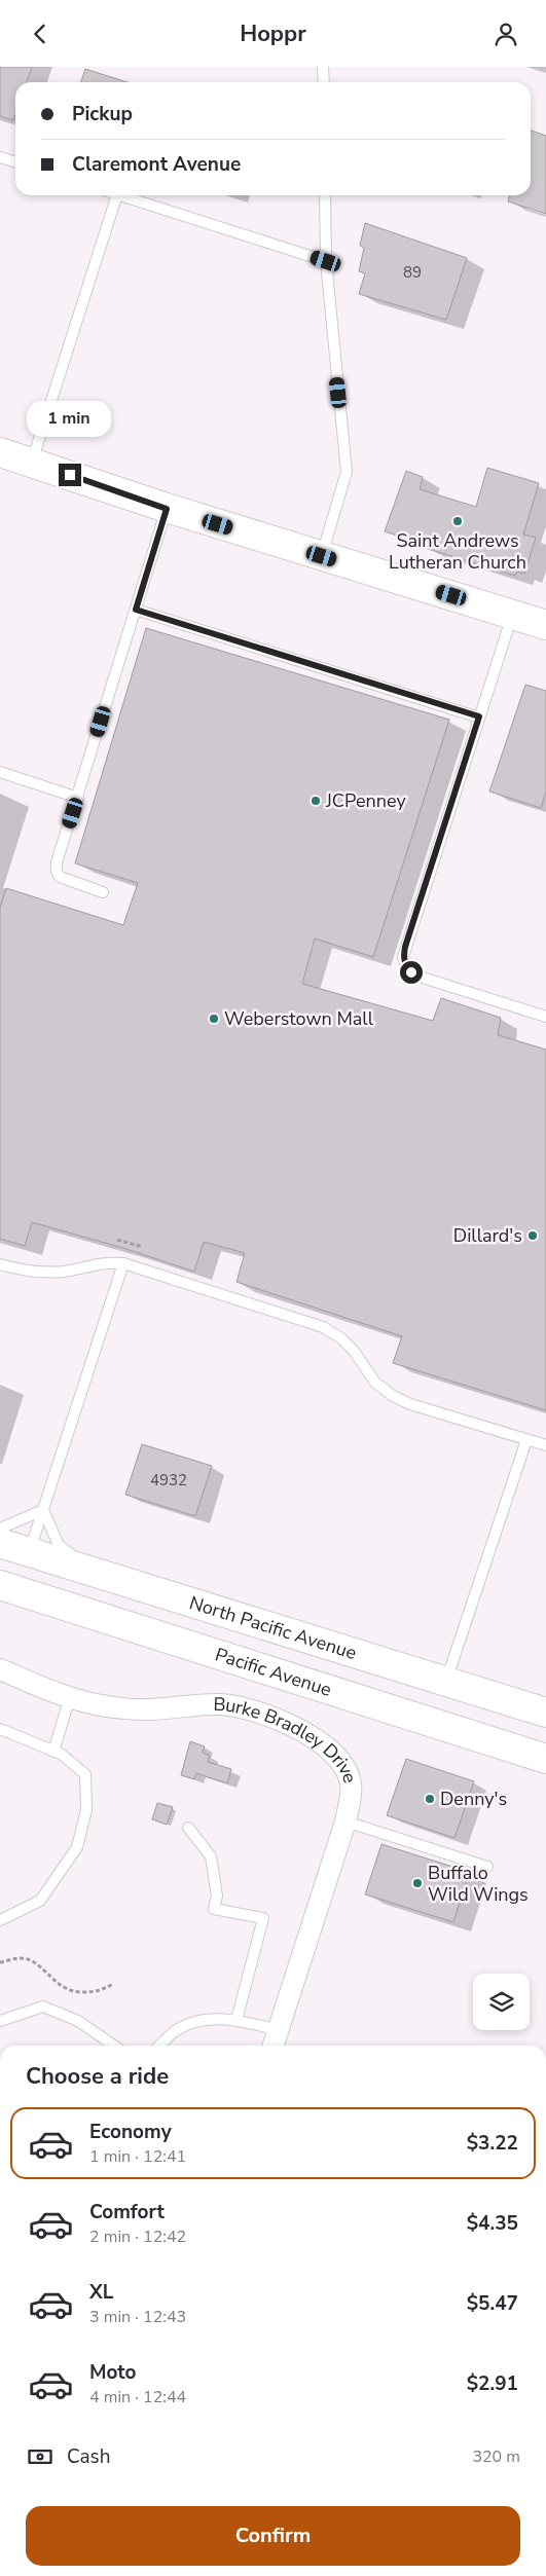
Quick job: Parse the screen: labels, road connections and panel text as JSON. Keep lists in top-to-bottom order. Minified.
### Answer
{"streets":{"main road":["North Pacific Avenue","Pacific Avenue"],"street":["Burke Bradley Drive"]},"places":["Saint Andrews Lutheran Church","JCPenney","Weberstown Mall","Dillard's","Denny's","Buffalo Wild Wings"],"house_numbers":["89","4932"],"page":{"header":"Hoppr","banner":["Pickup","Claremont Avenue"],"bubble":"1 min","heading":"Choose a ride","list":[{"name":"Economy","note":"1 min · 12:41","value":"$3.22"},{"name":"Comfort","note":"2 min · 12:42","value":"$4.35"},{"name":"XL","note":"3 min · 12:43","value":"$5.47"},{"name":"Moto","note":"4 min · 12:44","value":"$2.91"}],"pay":["Cash","320 m"],"buttons":"Confirm"}}
